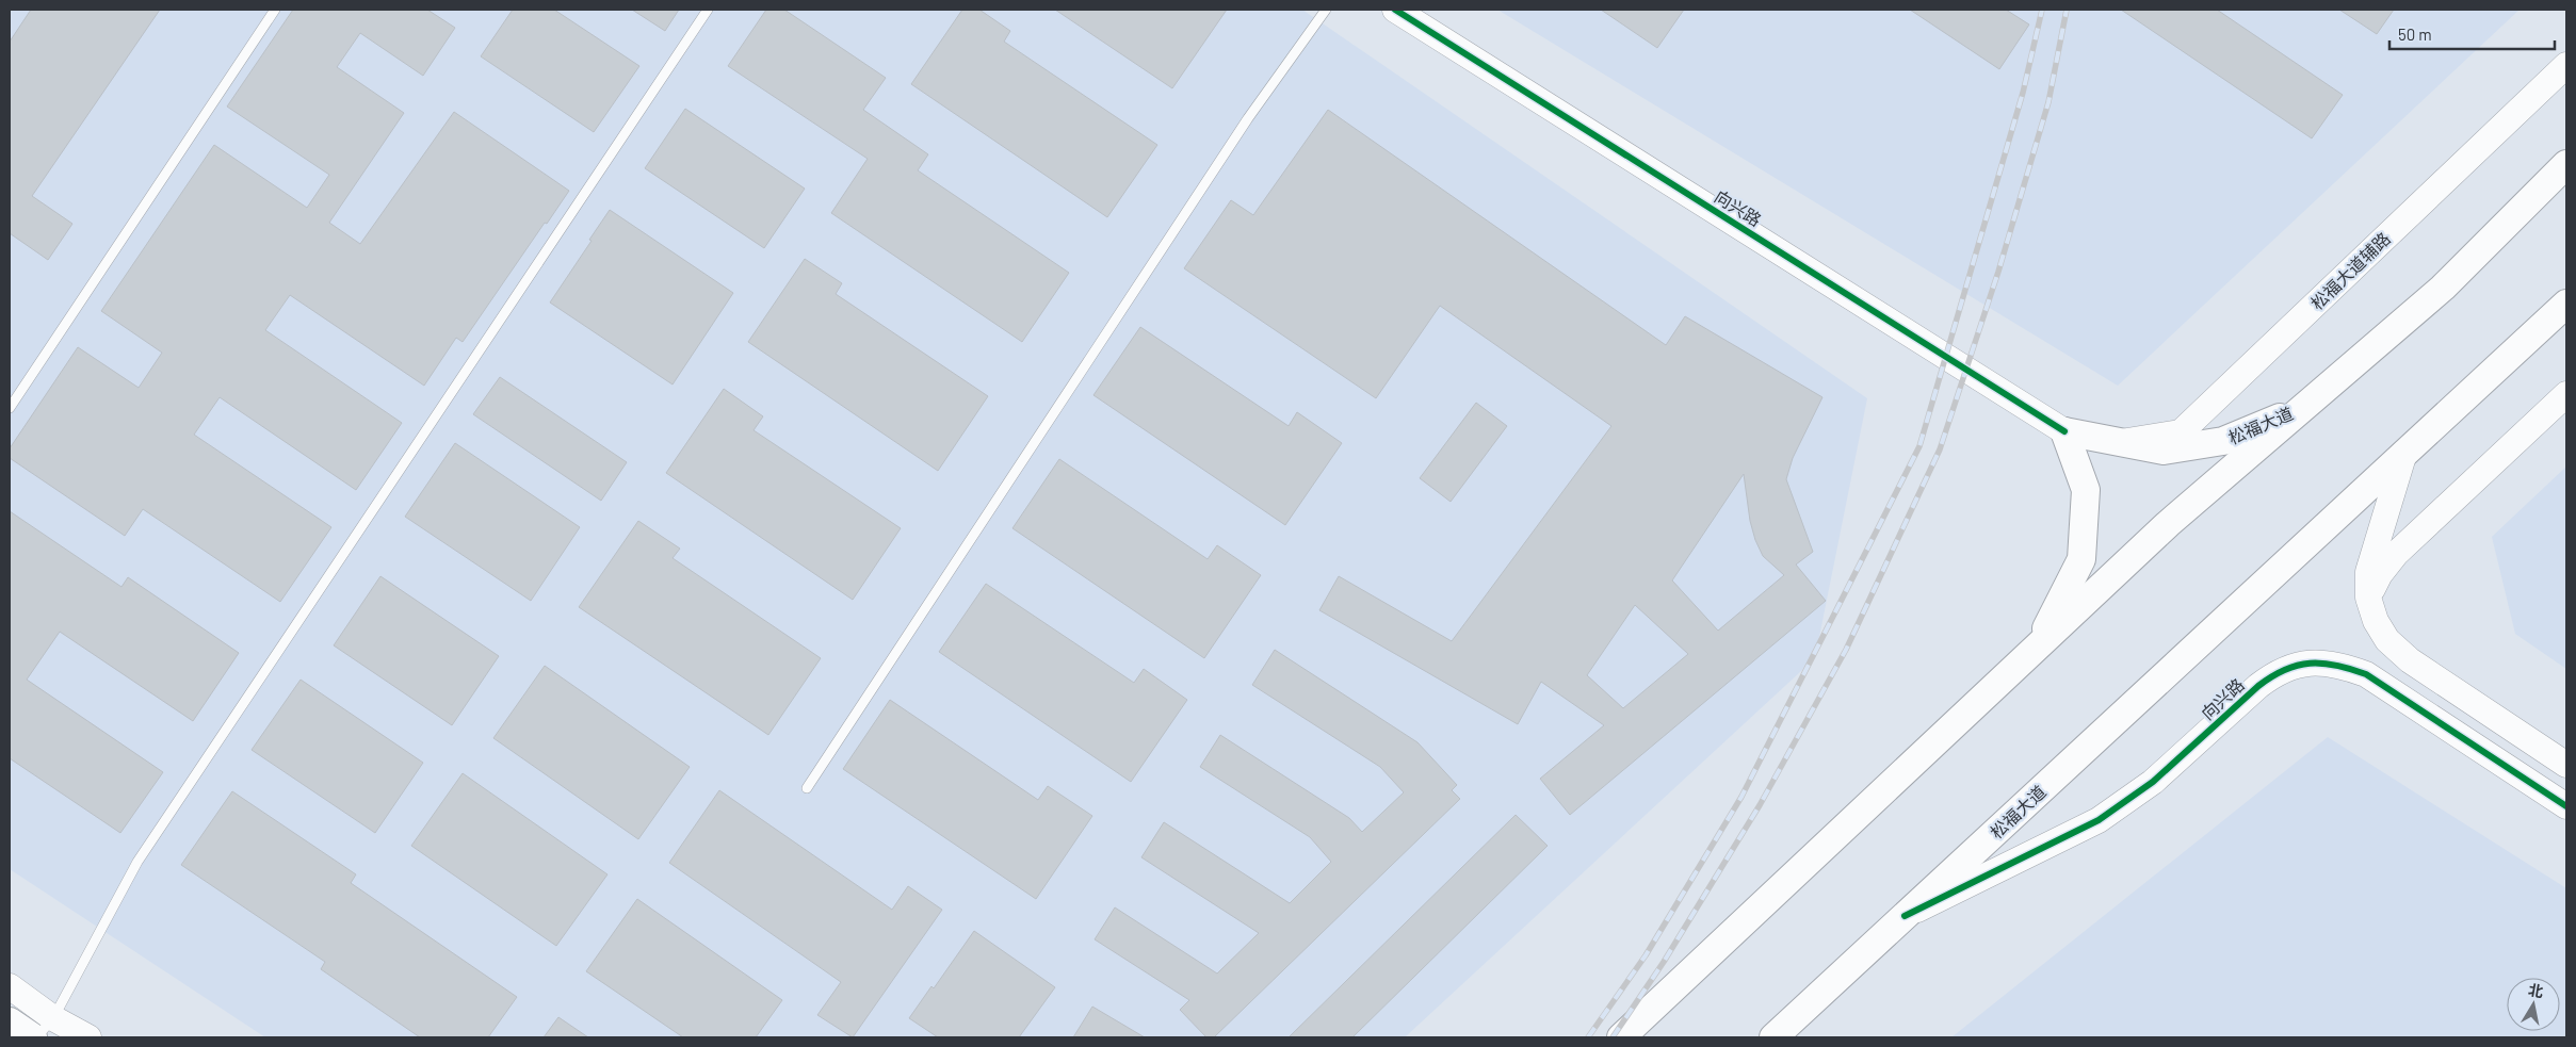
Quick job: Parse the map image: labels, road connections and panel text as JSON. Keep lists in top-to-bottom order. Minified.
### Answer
{"streets":{"main road":["松福大道"],"street":["向兴路","松福大道辅路"]},"crossings":[["向兴路","松福大道"],["松福大道辅路","松福大道"]],"scale_bar":"50 m","north":"top"}
